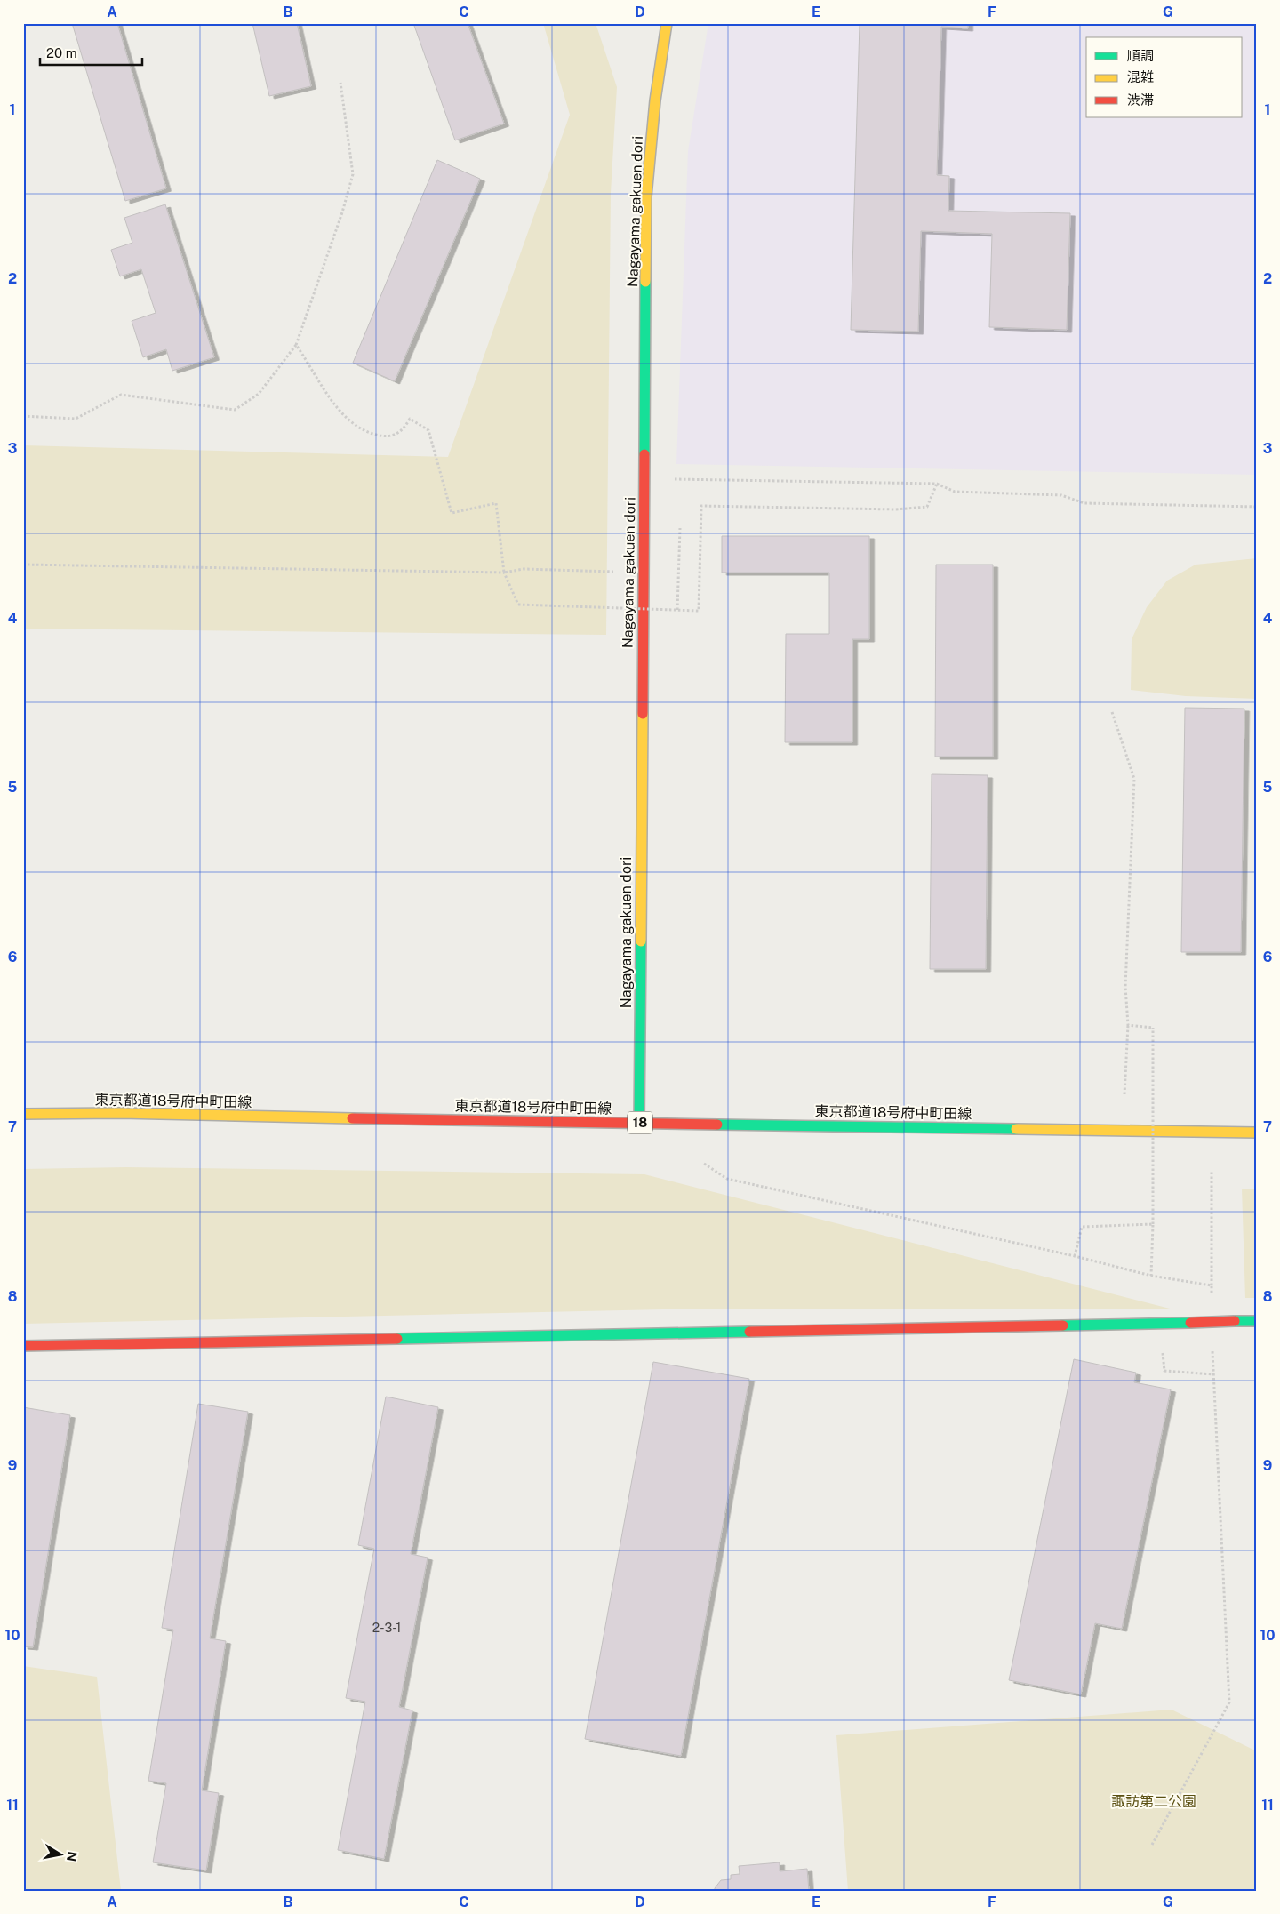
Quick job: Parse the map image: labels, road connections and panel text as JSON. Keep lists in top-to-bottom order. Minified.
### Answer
{"streets":{"street":["Nagayama gakuen dori","東京都道18号府中町田線","18"]},"crossings":[["Nagayama gakuen dori","東京都道18号府中町田線"]],"parks":["諏訪第二公園"],"house_numbers":["2-3-1"],"legend":["順調","混雑","渋滞"],"scale_bar":"20 m","north":"right","grid":{"columns":["A","B","C","D","E","F","G"],"rows":["1","2","3","4","5","6","7","8","9","10","11"]}}
